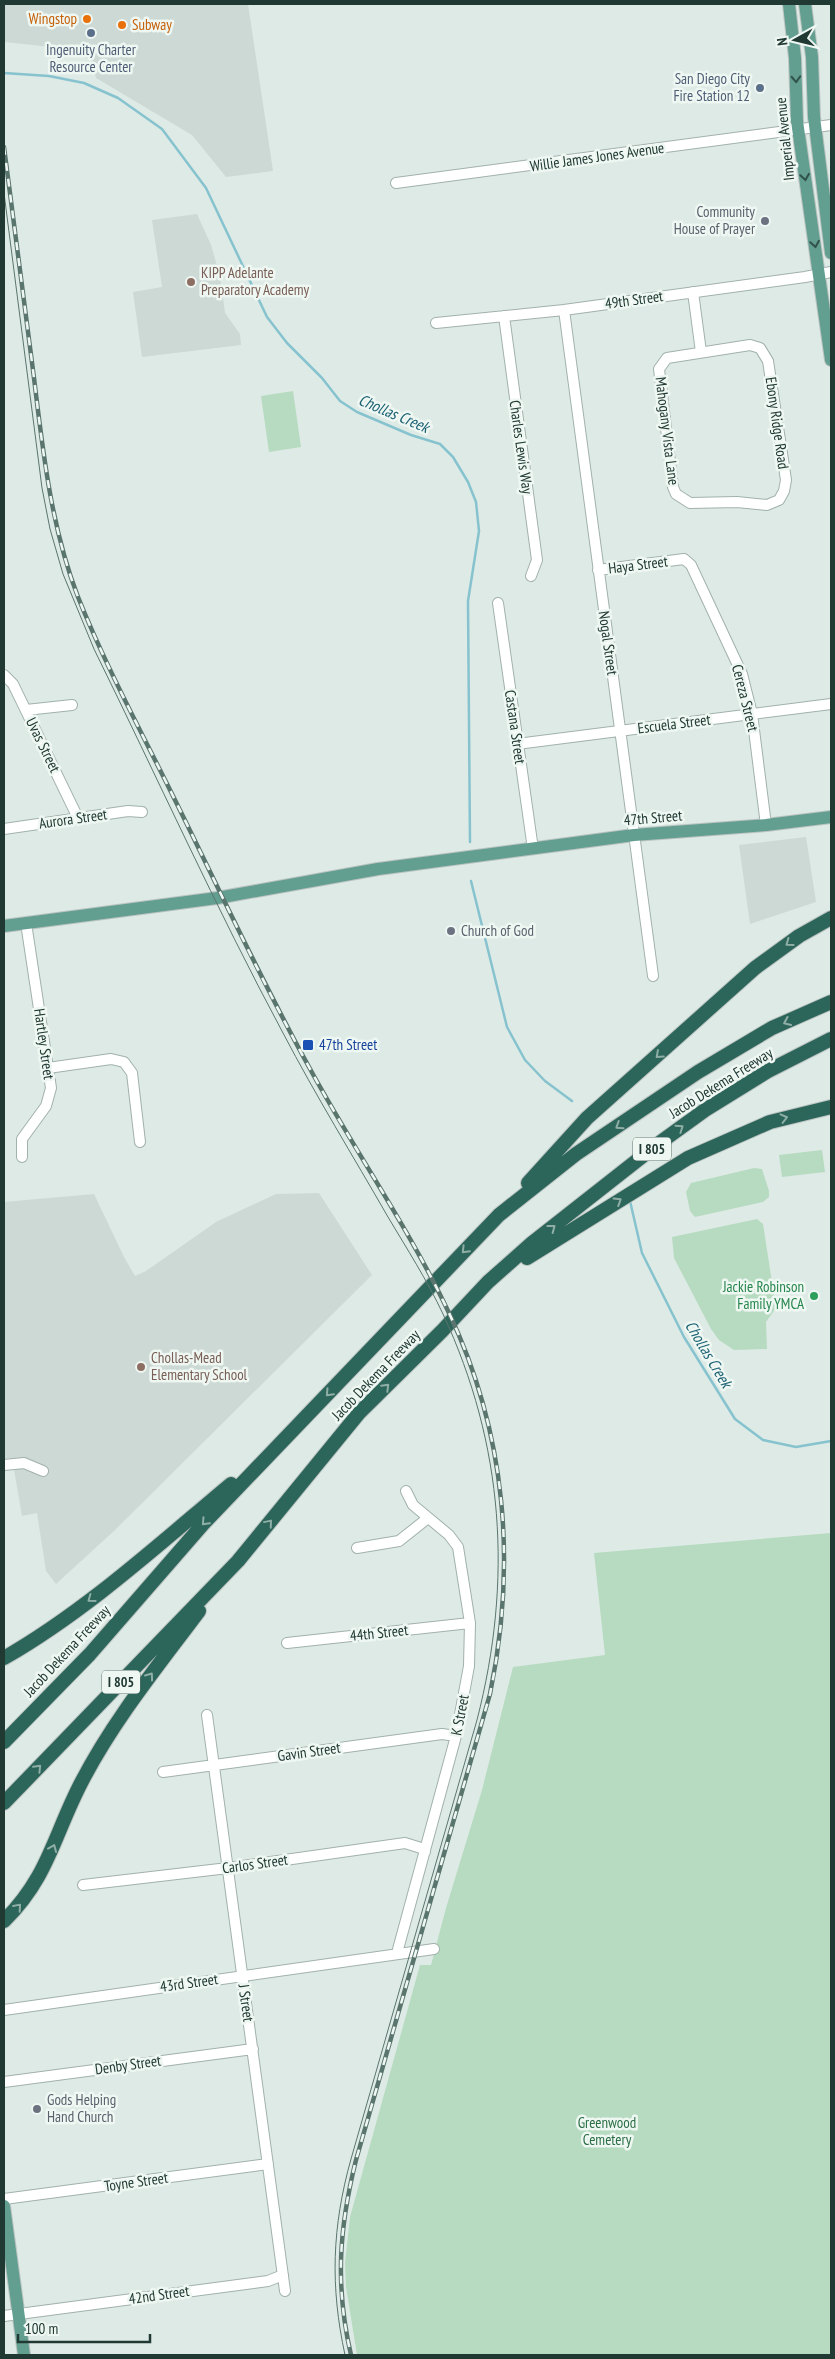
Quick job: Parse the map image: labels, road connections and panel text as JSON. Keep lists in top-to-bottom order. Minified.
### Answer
{"streets":{"highway":["Jacob Dekema Freeway","I 805"],"main road":["Imperial Avenue","47th Street"],"street":["Willie James Jones Avenue","49th Street","Ebony Ridge Road","Mahogany Vista Lane","Charles Lewis Way","Haya Street","Nogal Street","Cereza Street","Escuela Street","Castana Street","Uvas Street","Aurora Street","Hartley Street","44th Street","K Street","Gavin Street","Carlos Street","43rd Street","J Street","Denby Street","Toyne Street","42nd Street"]},"crossings":[["Imperial Avenue","Willie James Jones Avenue"],["Imperial Avenue","49th Street"],["49th Street","Charles Lewis Way"],["49th Street","Nogal Street"],["Ebony Ridge Road","Mahogany Vista Lane"],["Haya Street","Nogal Street"],["Haya Street","Cereza Street"],["Nogal Street","Escuela Street"],["Nogal Street","47th Street"],["Cereza Street","Escuela Street"],["Cereza Street","47th Street"],["Escuela Street","Castana Street"],["Castana Street","47th Street"],["Uvas Street","Aurora Street"],["47th Street","Hartley Street"],["44th Street","K Street"],["K Street","Gavin Street"],["K Street","Carlos Street"],["K Street","43rd Street"],["Gavin Street","J Street"],["Carlos Street","J Street"],["43rd Street","J Street"],["J Street","Denby Street"],["J Street","Toyne Street"],["J Street","42nd Street"]],"water":["Chollas Creek"],"parks":["Greenwood Cemetery"],"places":{"other":["Wingstop","Subway","Ingenuity Charter Resource Center","San Diego City Fire Station 12","Community House of Prayer","KIPP Adelante Preparatory Academy","Church of God","Jackie Robinson Family YMCA","Chollas-Mead Elementary School","Gods Helping Hand Church"],"transit":["47th Street"]},"scale_bar":"100 m","north":"left"}
